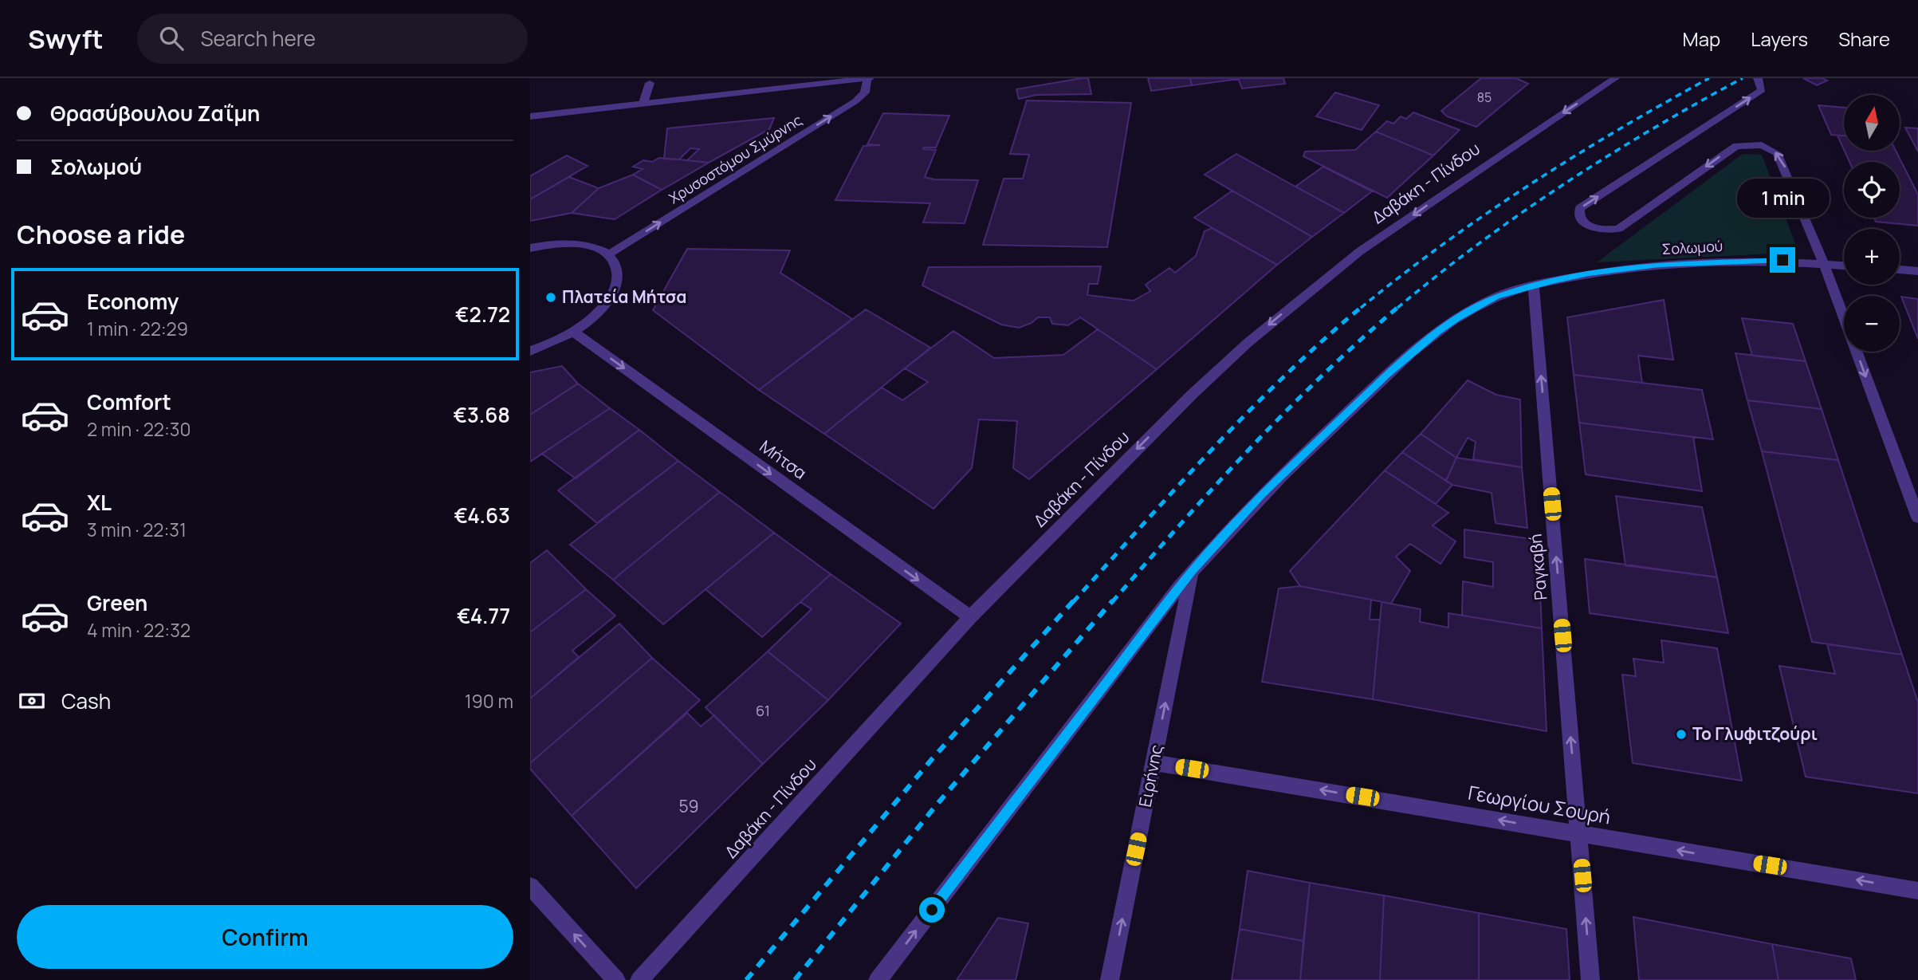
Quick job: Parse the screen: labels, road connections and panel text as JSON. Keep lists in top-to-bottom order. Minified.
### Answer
{"streets":{"street":["Χρυσοστόμου Σμύρνης","Δαβάκη - Πίνδου","Σολωμού","Μήτσα","Ραγκαβή","Ειρήνης","Γεωργίου Σουρή"]},"crossings":[["Δαβάκη - Πίνδου","Μήτσα"],["Σολωμού","Ραγκαβή"],["Σολωμού","Ειρήνης"],["Ραγκαβή","Γεωργίου Σουρή"],["Ειρήνης","Γεωργίου Σουρή"]],"one_way":["Χρυσοστόμου Σμύρνης","Δαβάκη - Πίνδου","Σολωμού","Μήτσα","Ραγκαβή","Ειρήνης","Γεωργίου Σουρή"],"places":["Πλατεία Μήτσα","Το Γλυφιτζούρι"],"house_numbers":["85","61","59"],"north":"top","page":{"header":"Swyft","search":"Search here","nav":["Map","Layers","Share"],"banner":["Θρασύβουλου Ζαΐμη","Σολωμού"],"map_buttons":["+","−"],"bubble":"1 min","heading":"Choose a ride","list":[{"name":"Economy","note":"1 min · 22:29","value":"€2.72"},{"name":"Comfort","note":"2 min · 22:30","value":"€3.68"},{"name":"XL","note":"3 min · 22:31","value":"€4.63"},{"name":"Green","note":"4 min · 22:32","value":"€4.77"}],"pay":["Cash","190 m"],"buttons":"Confirm"}}
